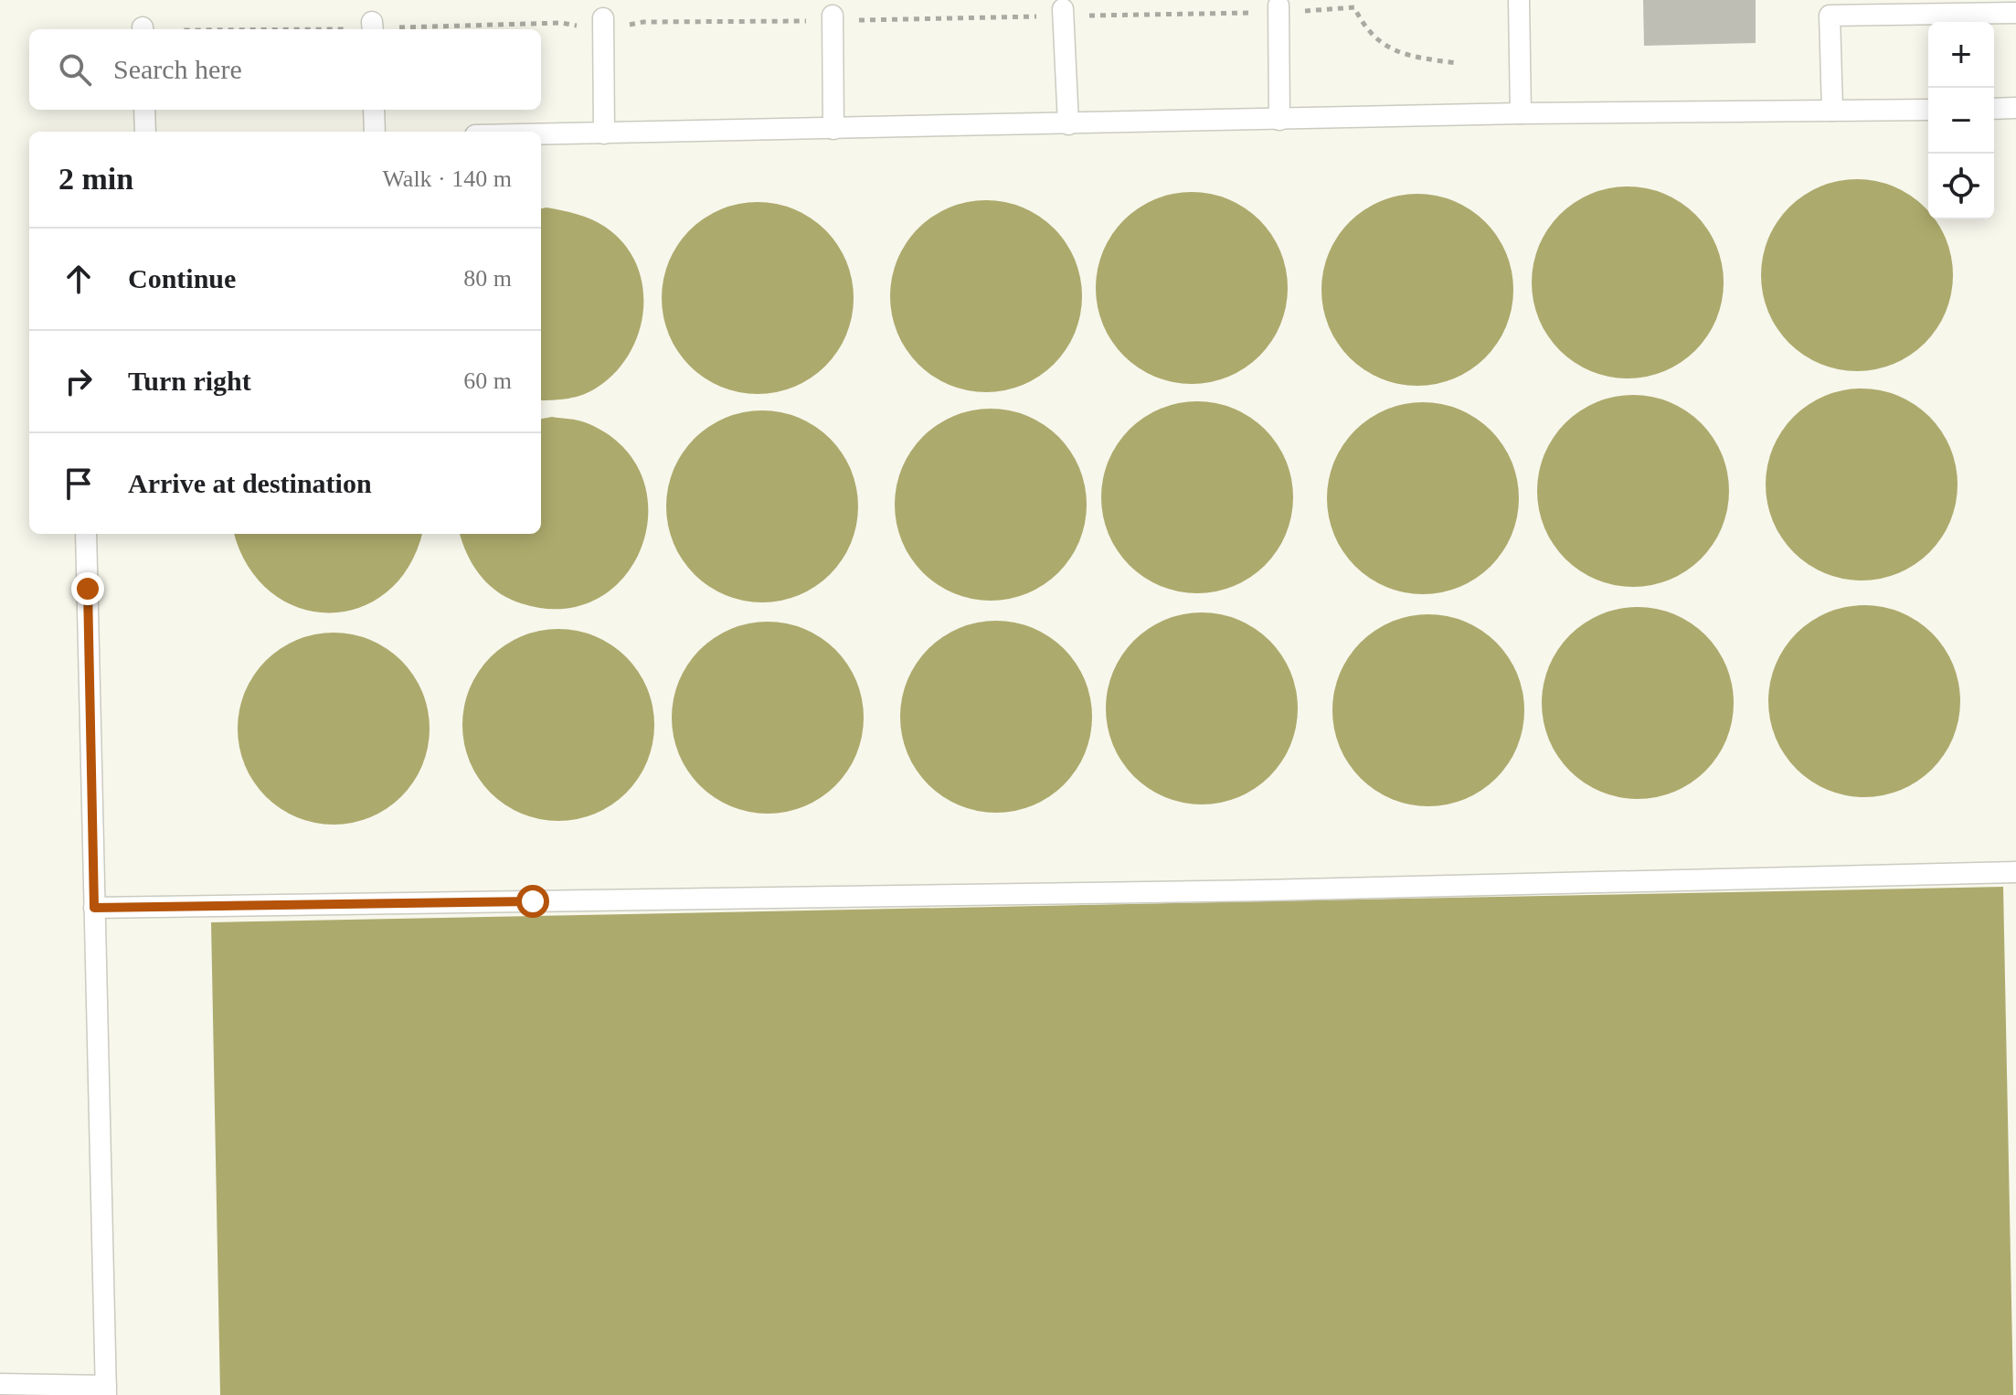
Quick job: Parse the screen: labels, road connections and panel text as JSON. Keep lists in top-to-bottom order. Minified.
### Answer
{"page":{"map_buttons":["+","−"],"search":"Search here","heading":["2 min","Walk · 140 m"],"list":[["Continue","80 m"],["Turn right","60 m"],"Arrive at destination"]}}
